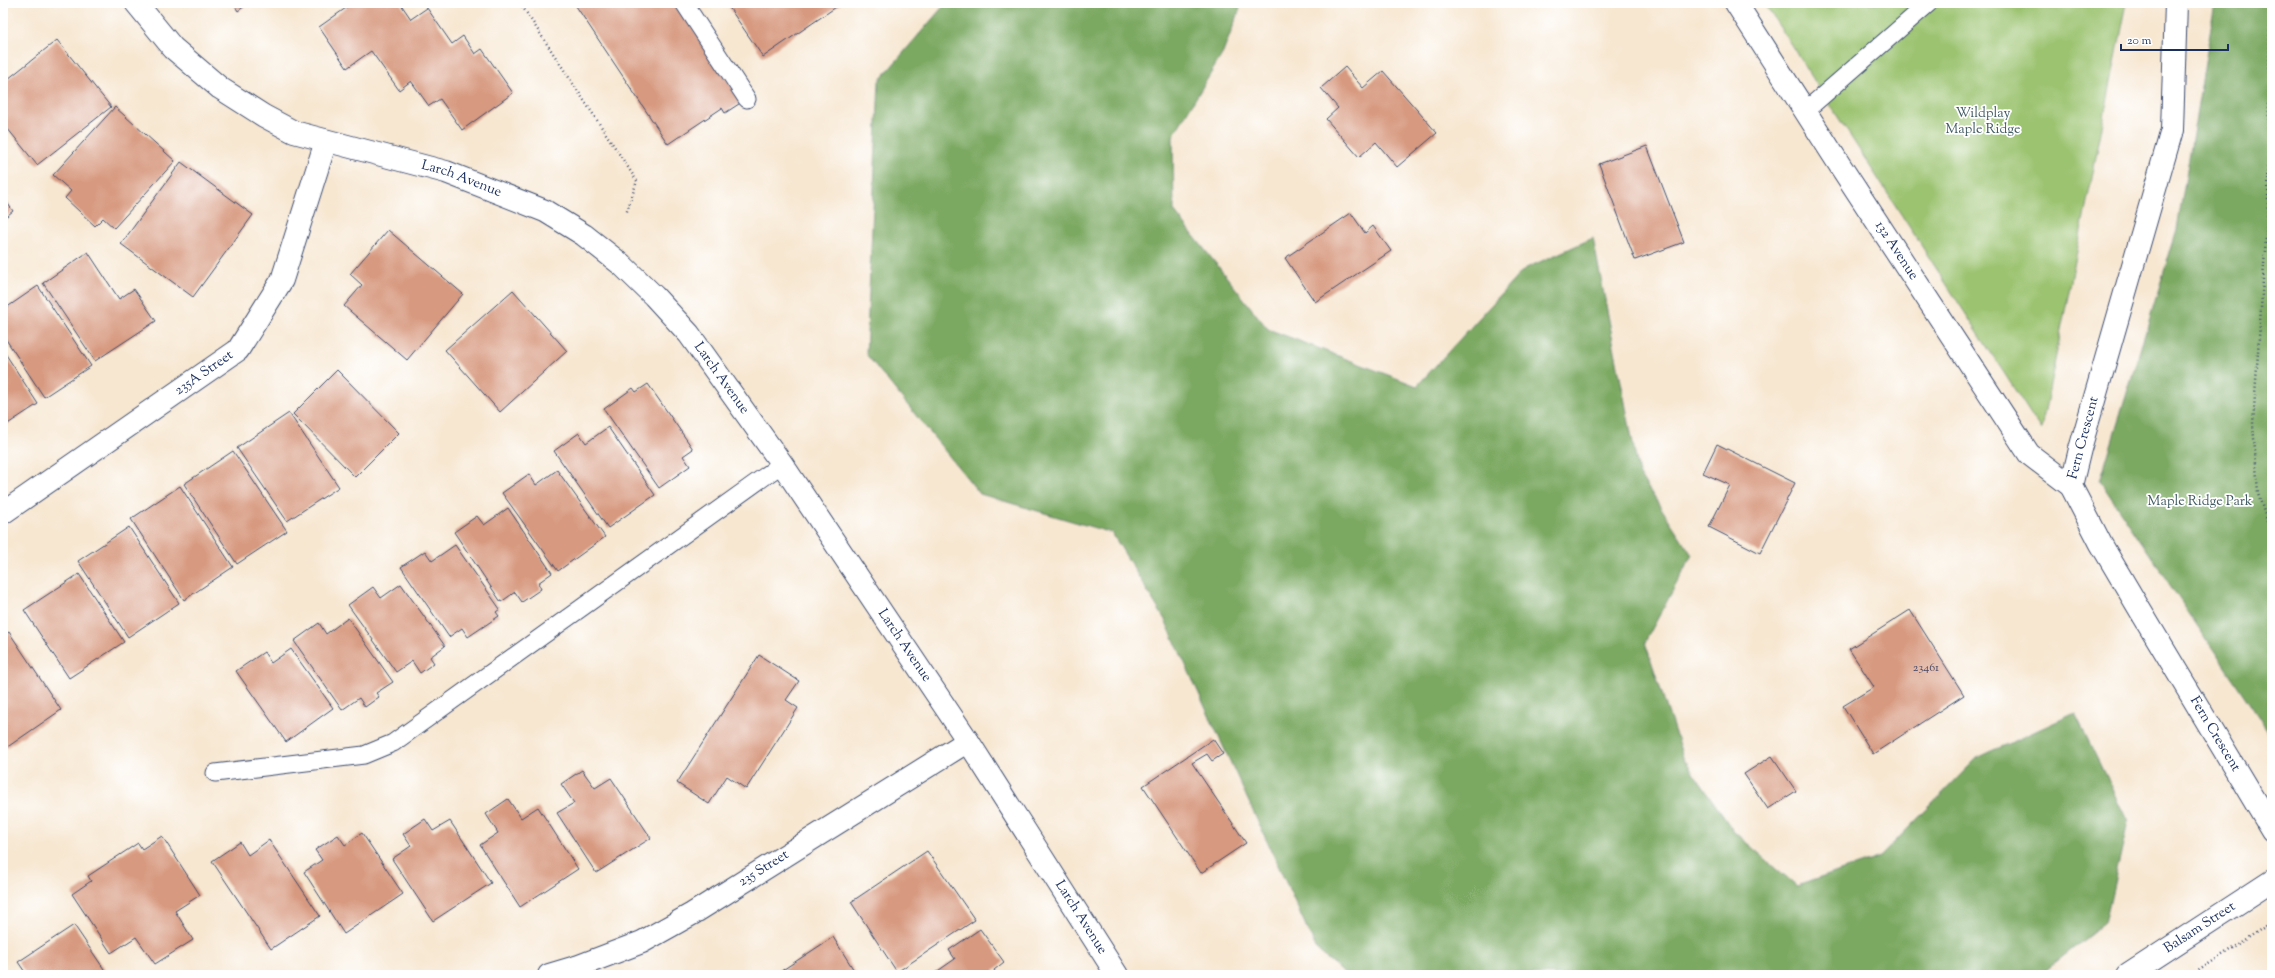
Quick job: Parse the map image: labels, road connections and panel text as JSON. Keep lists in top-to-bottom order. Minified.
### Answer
{"streets":{"street":["Larch Avenue","132 Avenue","235A Street","Fern Crescent","235 Street","Balsam Street"]},"crossings":[["Larch Avenue","235A Street"],["Larch Avenue","235 Street"],["132 Avenue","Fern Crescent"]],"parks":["Wildplay Maple Ridge","Maple Ridge Park"],"house_numbers":["23461"],"scale_bar":"20 m"}
